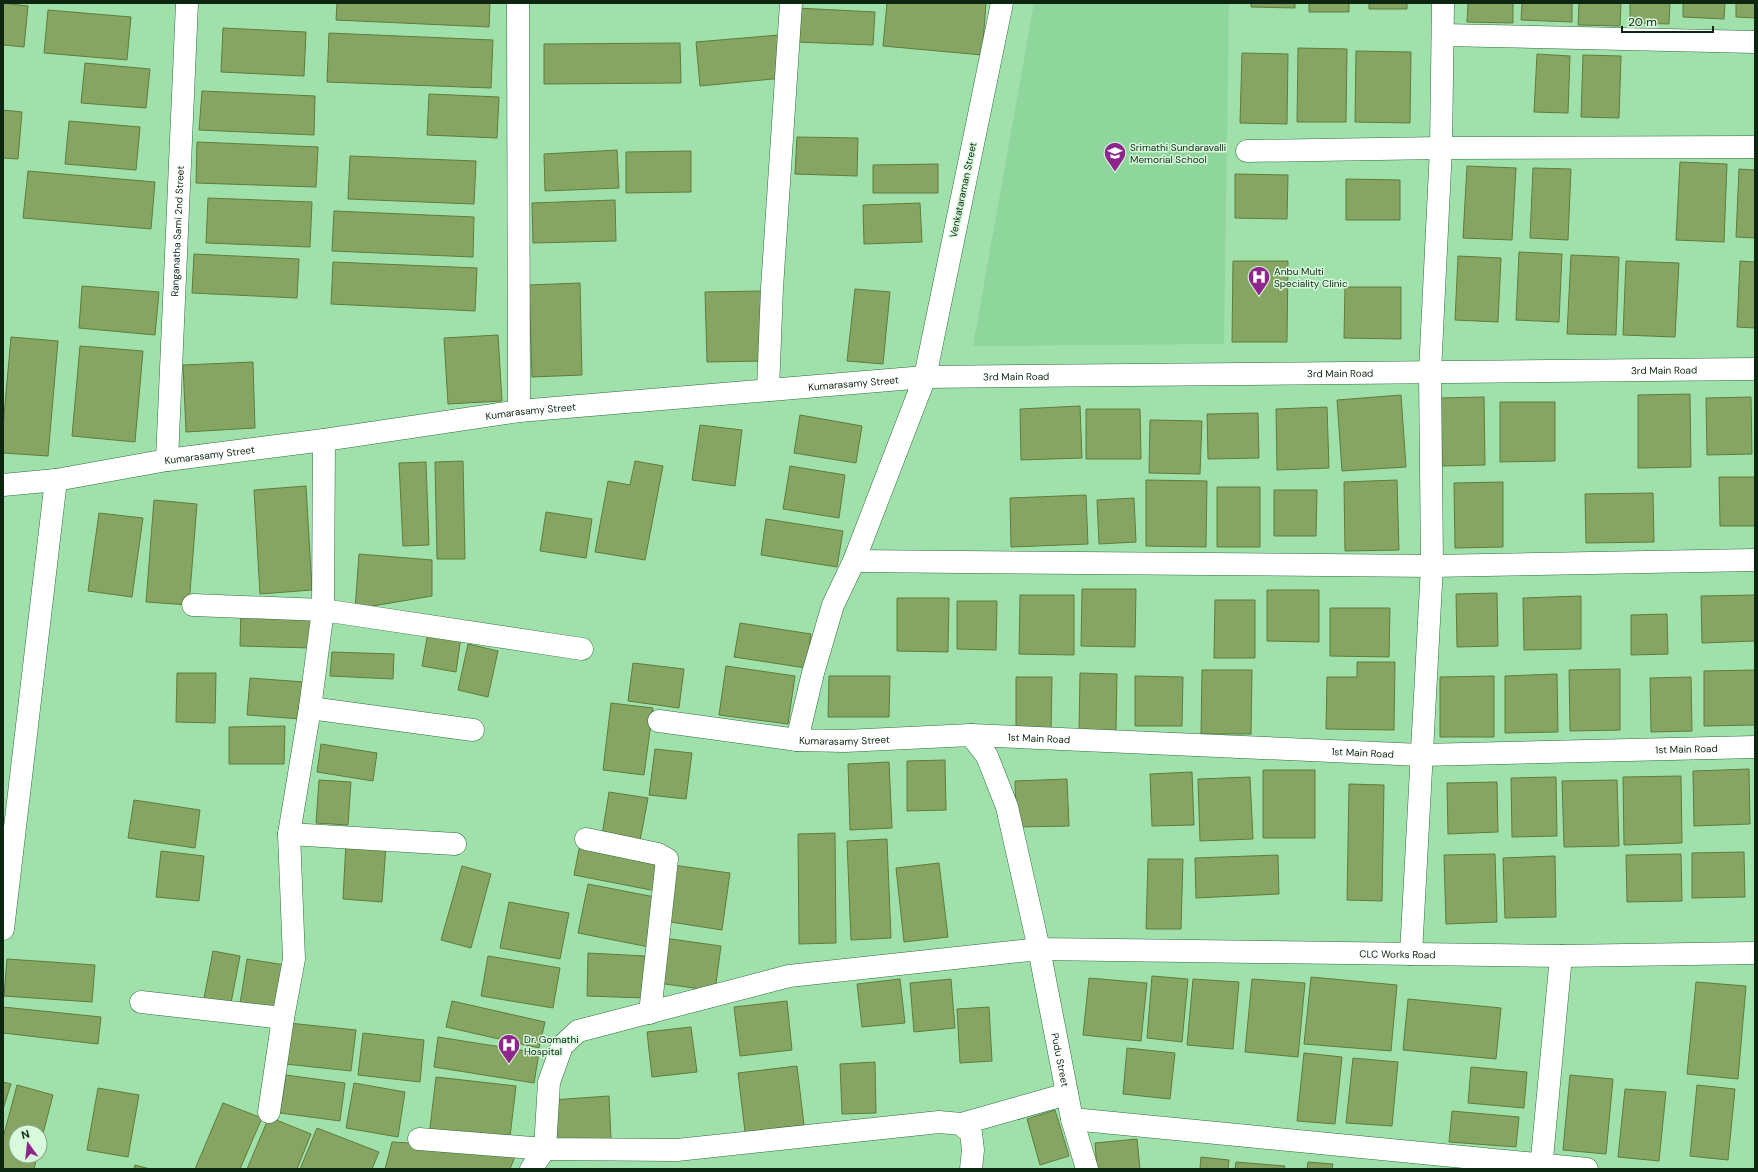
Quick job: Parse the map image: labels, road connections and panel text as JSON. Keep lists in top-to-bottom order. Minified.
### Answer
{"streets":{"street":["Venkataraman Street","Ranganatha Sami 2nd Street","3rd Main Road","Kumarasamy Street","1st Main Road","CLC Works Road","Pudu Street"]},"crossings":[["Venkataraman Street","3rd Main Road"],["Venkataraman Street","Kumarasamy Street"],["Ranganatha Sami 2nd Street","Kumarasamy Street"],["3rd Main Road","Kumarasamy Street"],["Kumarasamy Street","1st Main Road"],["CLC Works Road","Pudu Street"]],"places":{"school or university":["Srimathi Sundaravalli Memorial School"],"hospital":["Anbu Multi Speciality Clinic","Dr. Gomathi Hospital"]},"scale_bar":"20 m","north":"top"}
